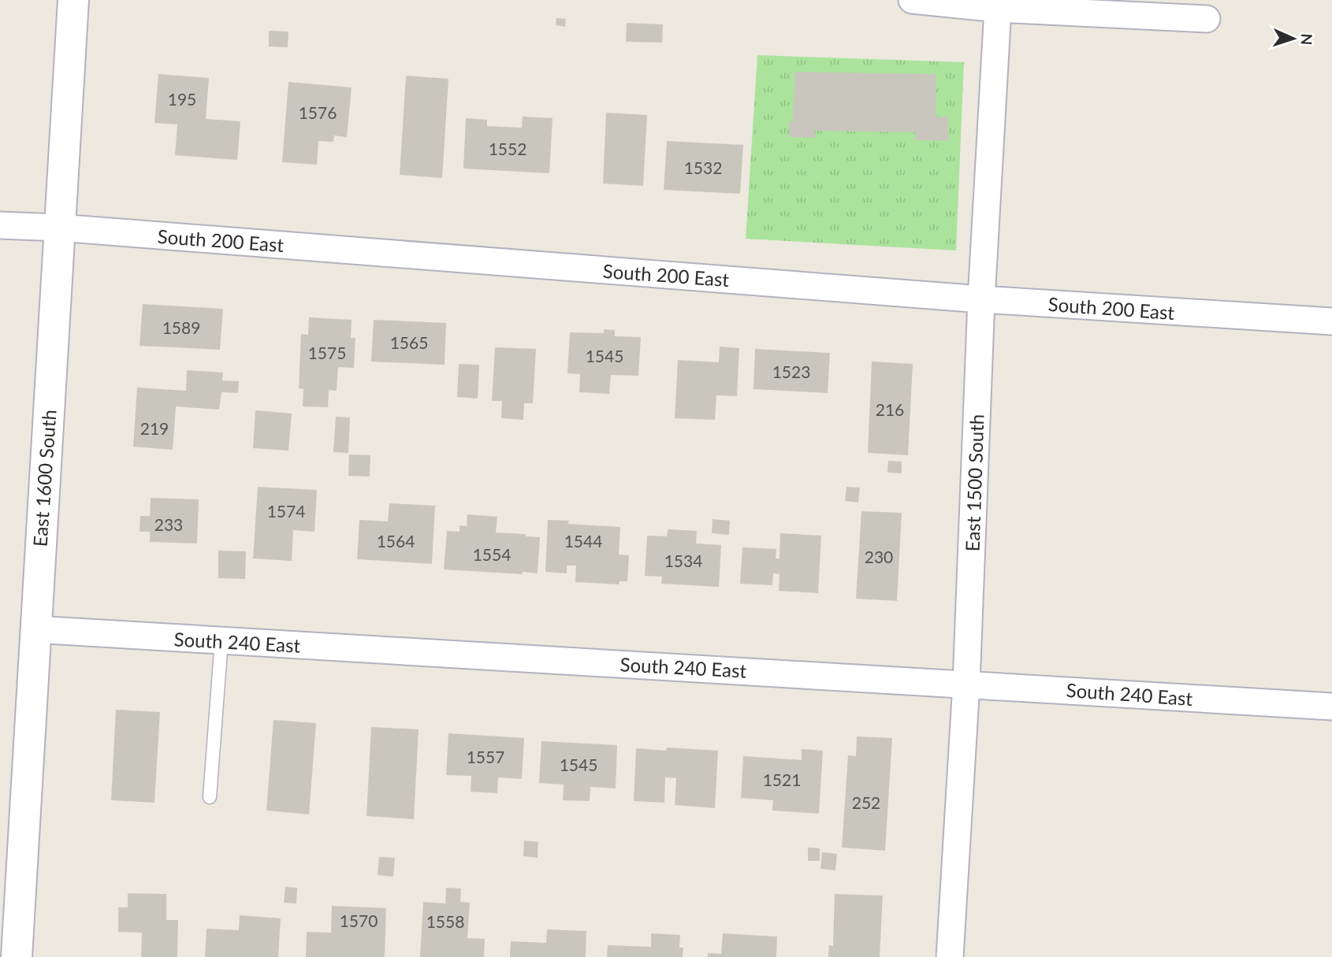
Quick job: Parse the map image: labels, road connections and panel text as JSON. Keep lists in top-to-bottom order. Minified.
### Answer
{"streets":{"street":["South 200 East","East 1600 South","East 1500 South","South 240 East"]},"crossings":[["South 200 East","East 1600 South"],["South 200 East","East 1500 South"],["East 1600 South","South 240 East"],["East 1500 South","South 240 East"]],"house_numbers":["195","1576","1552","1532","1589","1565","1575","1545","1523","216","219","1574","233","1564","1544","1554","230","1534","1557","1545","1521","252","1570","1558"],"north":"right"}
